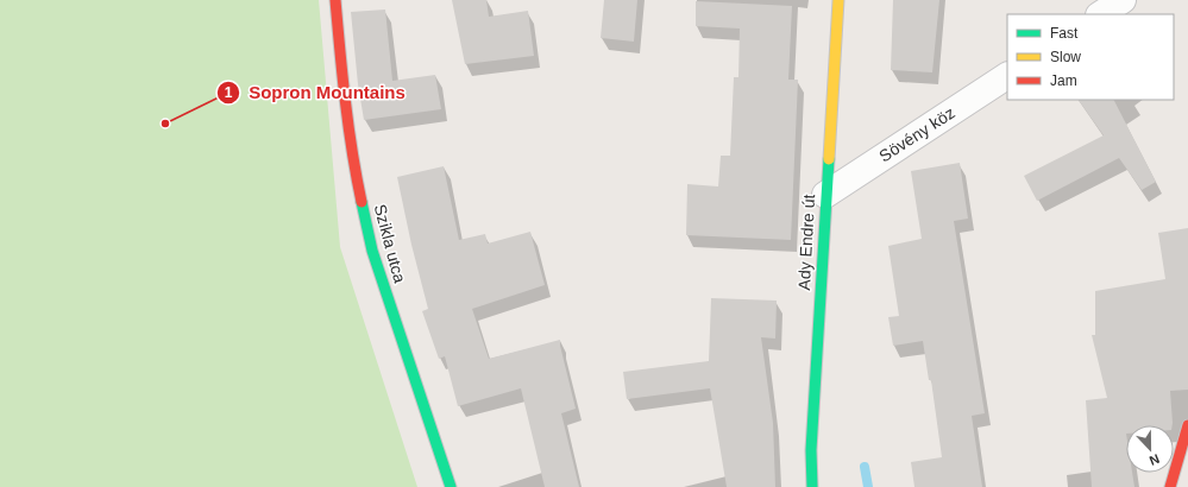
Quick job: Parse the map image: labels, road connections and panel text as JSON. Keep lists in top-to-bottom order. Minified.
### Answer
{"streets":{"street":["Sövény köz","Ady Endre út","Szikla utca"]},"crossings":[["Sövény köz","Ady Endre út"]],"places":["Sopron Mountains"],"legend":["Fast","Slow","Jam"],"north":"bottom"}
